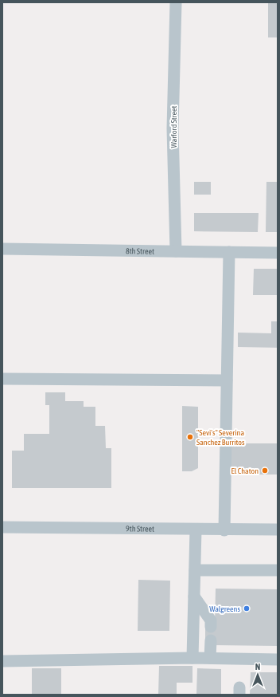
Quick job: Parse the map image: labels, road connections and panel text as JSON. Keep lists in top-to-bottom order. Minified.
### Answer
{"streets":{"street":["Warford Street","8th Street","9th Street"]},"crossings":[["Warford Street","8th Street"]],"places":["\"Sevi's\" Severina Sanchez Burritos","El Chaton","Walgreens"],"north":"top"}
